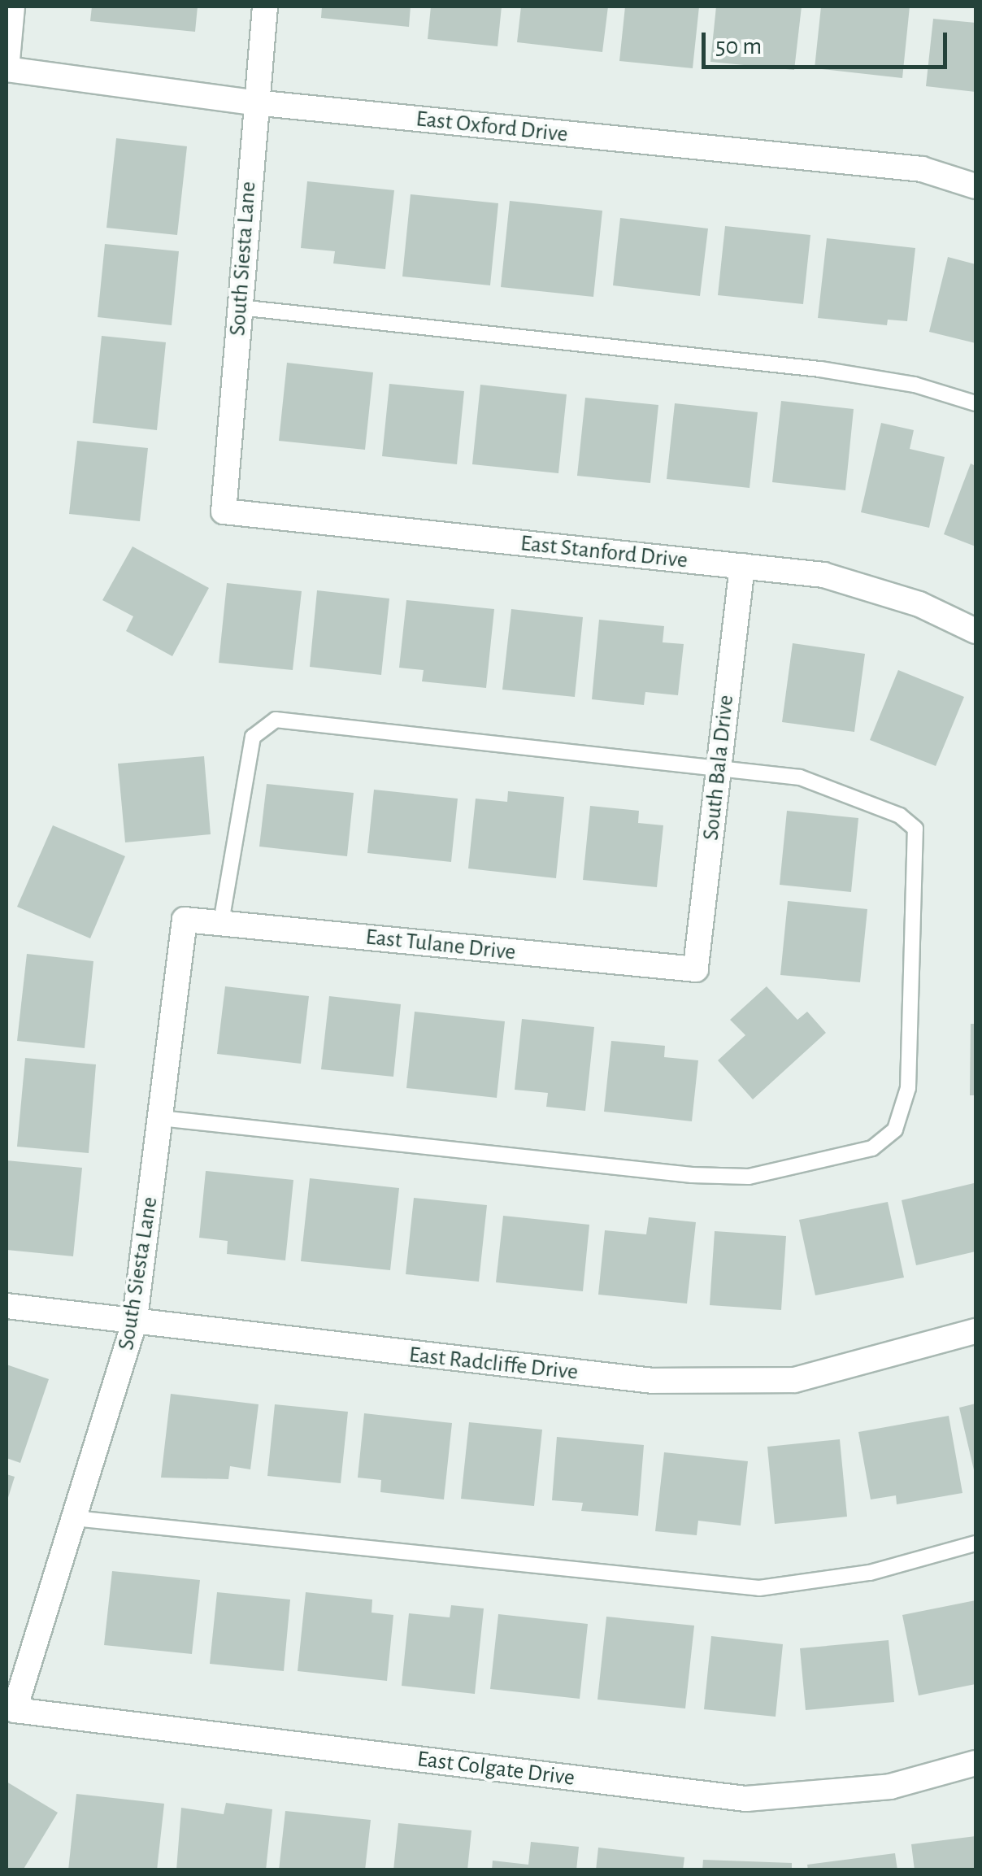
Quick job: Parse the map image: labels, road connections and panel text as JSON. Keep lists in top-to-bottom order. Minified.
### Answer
{"streets":{"street":["East Oxford Drive","South Siesta Lane","East Stanford Drive","South Bala Drive","East Tulane Drive","East Radcliffe Drive","East Colgate Drive"]},"crossings":[["East Oxford Drive","South Siesta Lane"],["South Siesta Lane","East Stanford Drive"],["South Siesta Lane","East Tulane Drive"],["South Siesta Lane","East Radcliffe Drive"],["South Siesta Lane","East Colgate Drive"],["East Stanford Drive","South Bala Drive"],["South Bala Drive","East Tulane Drive"]],"scale_bar":"50 m"}
